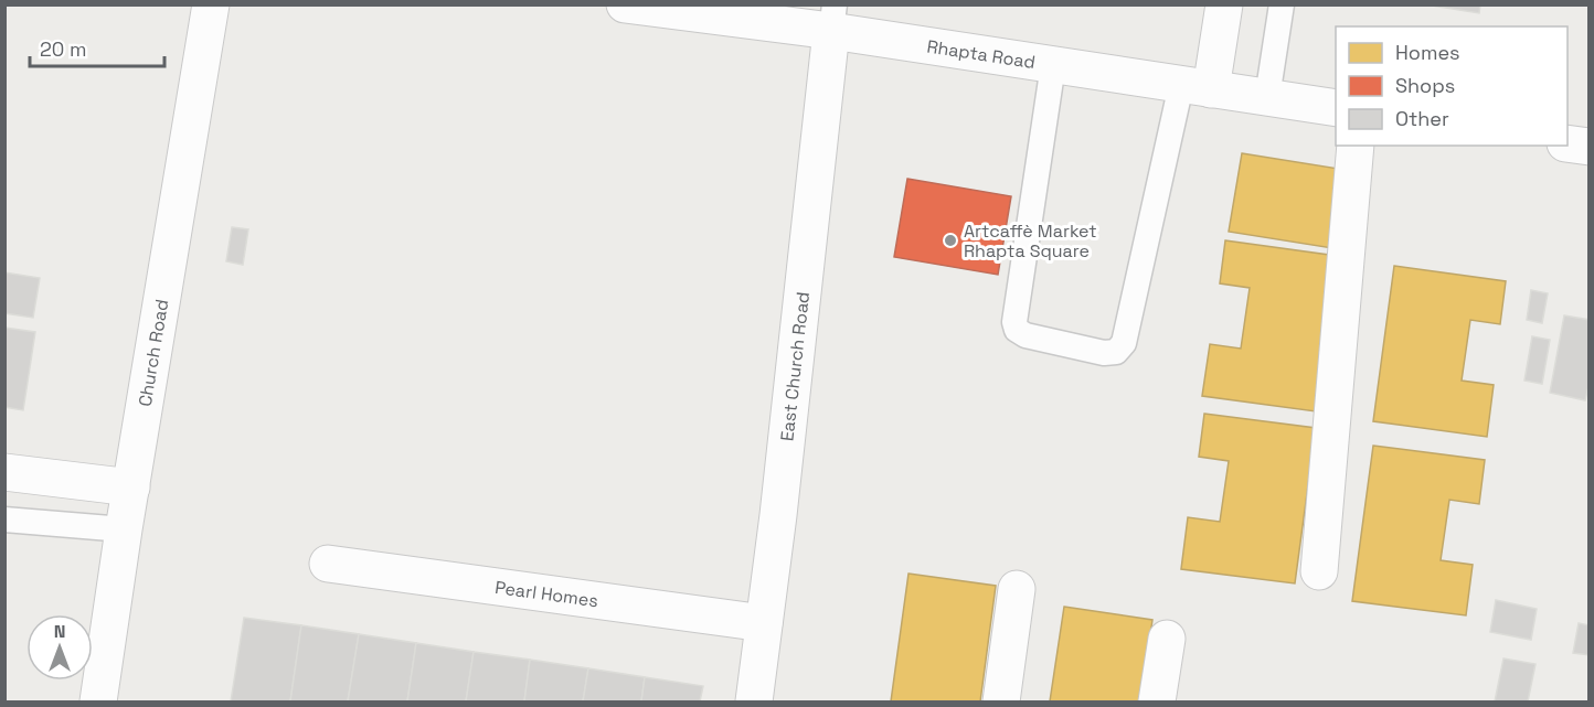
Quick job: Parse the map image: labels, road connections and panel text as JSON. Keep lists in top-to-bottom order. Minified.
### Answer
{"streets":{"street":["Rhapta Road","Church Road","East Church Road","Pearl Homes"]},"crossings":[["Rhapta Road","East Church Road"],["East Church Road","Pearl Homes"]],"places":["Artcaffè Market Rhapta Square"],"legend":["Homes","Shops","Other"],"scale_bar":"20 m","north":"top"}
